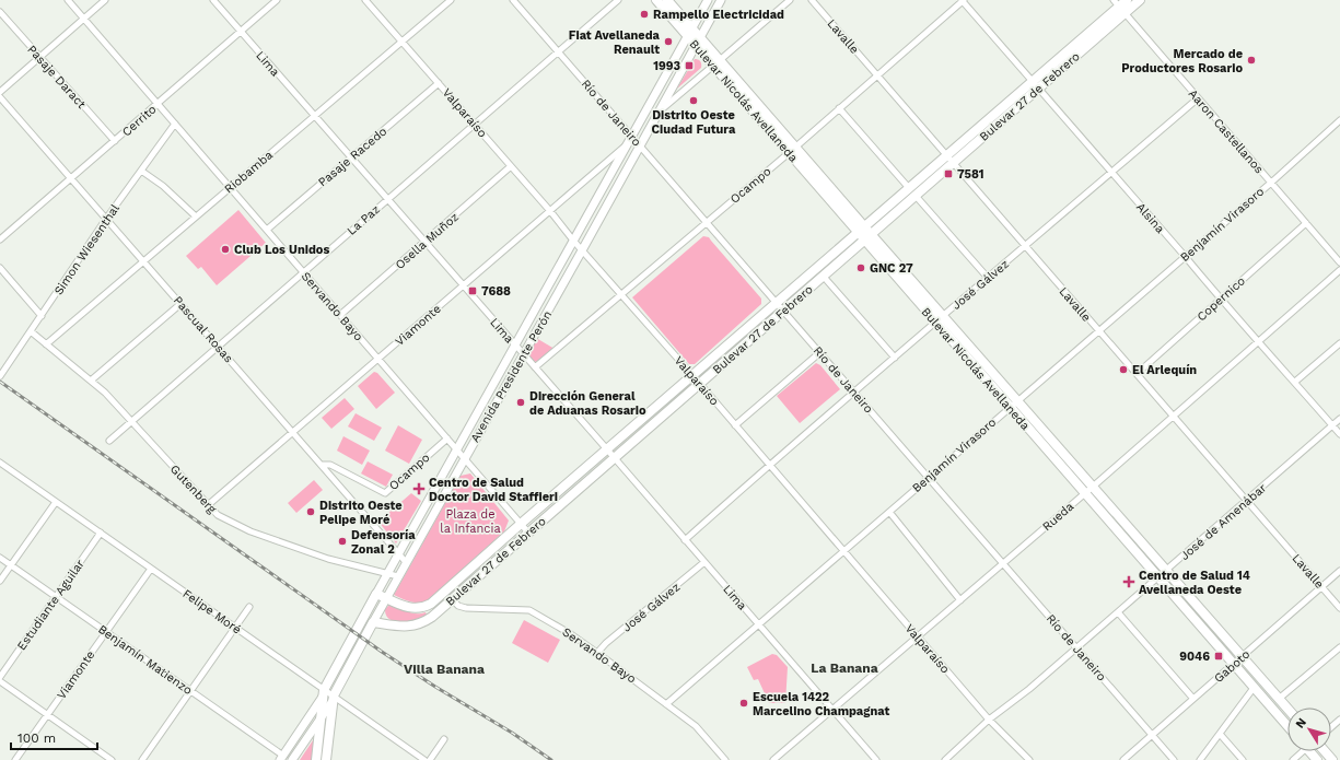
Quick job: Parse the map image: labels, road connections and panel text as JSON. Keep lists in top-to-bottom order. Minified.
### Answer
{"streets":{"main road":["Bulevar 27 de Febrero","Bulevar Nicolás Avellaneda","Avenida Presidente Perón"],"street":["Lavalle","Lima","Pasaje Daract","Valparaíso","Río de Janeiro","Cerrito","Aaron Castellanos","Pasaje Racedo","Riobamba","Ocampo","Alsina","La Paz","Benjamín Virasoro","Osella Muñoz","Simon Wiesenthal","José Gálvez","Copernico","Servando Bayo","Viamonte","Pascual Rosas","Gutenberg","Rueda","José de Amenábar","Estudiante Aguilar","Felipe Moré","Benjamín Matienzo","Gaboto"]},"crossings":[["Lavalle","Bulevar 27 de Febrero"],["Lavalle","Ocampo"],["Lavalle","Benjamín Virasoro"],["Lavalle","José Gálvez"],["Lavalle","Copernico"],["Lavalle","Rueda"],["Lavalle","José de Amenábar"],["Lavalle","Gaboto"],["Lima","Bulevar 27 de Febrero"],["Lima","Cerrito"],["Lima","Pasaje Racedo"],["Lima","Riobamba"],["Lima","Ocampo"],["Lima","La Paz"],["Lima","Benjamín Virasoro"],["Lima","Osella Muñoz"],["Lima","José Gálvez"],["Lima","Viamonte"],["Lima","Avenida Presidente Perón"],["Lima","Rueda"],["Pasaje Daract","Cerrito"],["Bulevar 27 de Febrero","Bulevar Nicolás Avellaneda"],["Bulevar 27 de Febrero","Valparaíso"],["Bulevar 27 de Febrero","Río de Janeiro"],["Bulevar 27 de Febrero","Aaron Castellanos"],["Bulevar 27 de Febrero","Alsina"],["Bulevar 27 de Febrero","Servando Bayo"],["Bulevar 27 de Febrero","Avenida Presidente Perón"],["Bulevar Nicolás Avellaneda","Ocampo"],["Bulevar Nicolás Avellaneda","Benjamín Virasoro"],["Bulevar Nicolás Avellaneda","José Gálvez"],["Bulevar Nicolás Avellaneda","Avenida Presidente Perón"],["Bulevar Nicolás Avellaneda","Rueda"],["Bulevar Nicolás Avellaneda","José de Amenábar"],["Bulevar Nicolás Avellaneda","Gaboto"],["Valparaíso","Pasaje Racedo"],["Valparaíso","Riobamba"],["Valparaíso","Ocampo"],["Valparaíso","La Paz"],["Valparaíso","Benjamín Virasoro"],["Valparaíso","Osella Muñoz"],["Valparaíso","José Gálvez"],["Valparaíso","Viamonte"],["Valparaíso","Avenida Presidente Perón"],["Valparaíso","Rueda"],["Valparaíso","José de Amenábar"],["Río de Janeiro","Ocampo"],["Río de Janeiro","La Paz"],["Río de Janeiro","Benjamín Virasoro"],["Río de Janeiro","José Gálvez"],["Río de Janeiro","Avenida Presidente Perón"],["Río de Janeiro","Rueda"],["Río de Janeiro","José de Amenábar"],["Río de Janeiro","Gaboto"],["Cerrito","Servando Bayo"],["Cerrito","Pascual Rosas"],["Aaron Castellanos","Benjamín Virasoro"],["Aaron Castellanos","José Gálvez"],["Aaron Castellanos","Copernico"],["Pasaje Racedo","Servando Bayo"],["Riobamba","Servando Bayo"],["Riobamba","Pascual Rosas"],["Riobamba","Gutenberg"],["Ocampo","Alsina"],["Ocampo","Servando Bayo"],["Ocampo","Pascual Rosas"],["Alsina","Benjamín Virasoro"],["Alsina","José Gálvez"],["Alsina","Copernico"],["Alsina","Rueda"],["Alsina","José de Amenábar"],["La Paz","Servando Bayo"],["La Paz","Pascual Rosas"],["La Paz","Gutenberg"],["Benjamín Virasoro","Servando Bayo"],["Osella Muñoz","Servando Bayo"],["Simon Wiesenthal","Servando Bayo"],["Simon Wiesenthal","Pascual Rosas"],["Simon Wiesenthal","Gutenberg"],["José Gálvez","Servando Bayo"],["Servando Bayo","Viamonte"],["Servando Bayo","Avenida Presidente Perón"],["Viamonte","Pascual Rosas"],["Viamonte","Avenida Presidente Perón"],["Viamonte","Gutenberg"],["Viamonte","Felipe Moré"],["Viamonte","Benjamín Matienzo"],["Pascual Rosas","Avenida Presidente Perón"],["Avenida Presidente Perón","Gutenberg"],["Avenida Presidente Perón","Felipe Moré"],["Estudiante Aguilar","Felipe Moré"],["Estudiante Aguilar","Benjamín Matienzo"]],"districts":["La Banana","Villa Banana"],"parks":["Plaza de la Infancia"],"places":{"other":["Rampello Electricidad","Fiat Avellaneda Renault","Mercado de Productores Rosario","Distrito Oeste Ciudad Futura","Club Los Unidos","GNC 27","El Arlequín","Dirección General de Aduanas Rosario","Distrito Oeste Pelipe Moré","Defensoría Zonal 2","Escuela 1422 Marcelino Champagnat"],"transit":["1993","7581","7688","9046"],"health":["Centro de Salud Doctor David Staffieri","Centro de Salud 14 Avellaneda Oeste"]},"scale_bar":"100 m","north":"top left"}
